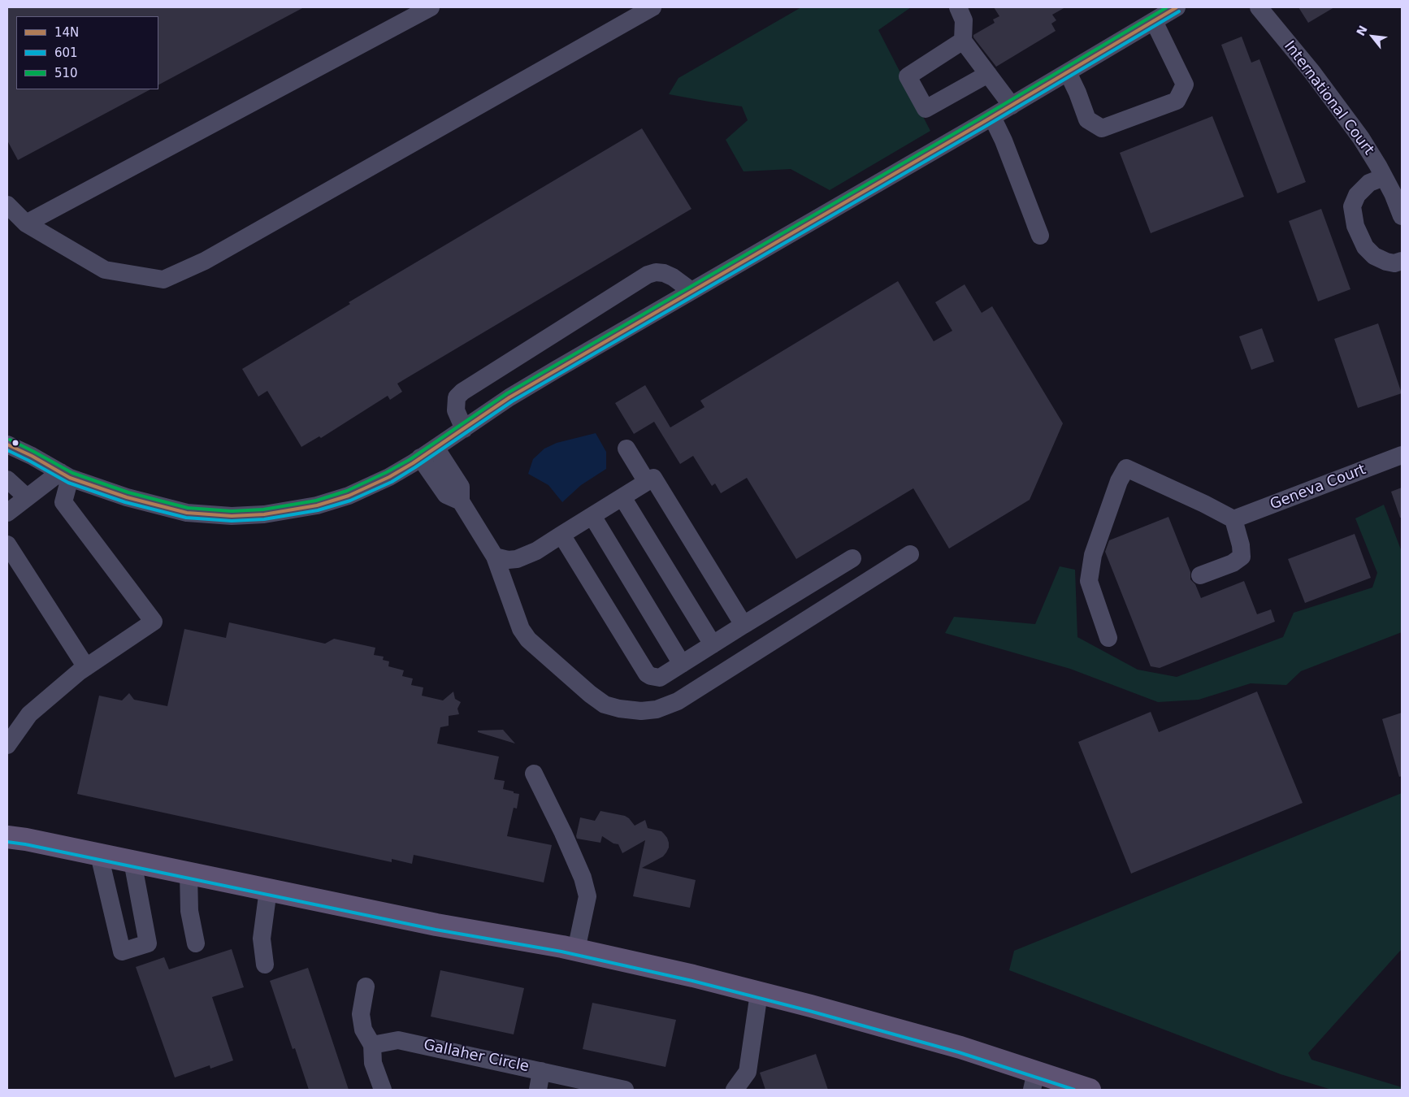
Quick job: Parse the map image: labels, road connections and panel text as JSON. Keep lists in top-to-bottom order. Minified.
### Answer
{"streets":{"street":["International Court","Geneva Court","Gallaher Circle"]},"lines":["transit line 14N","transit line 510","transit line 601"],"legend":["14N","601","510"],"north":"top left"}
